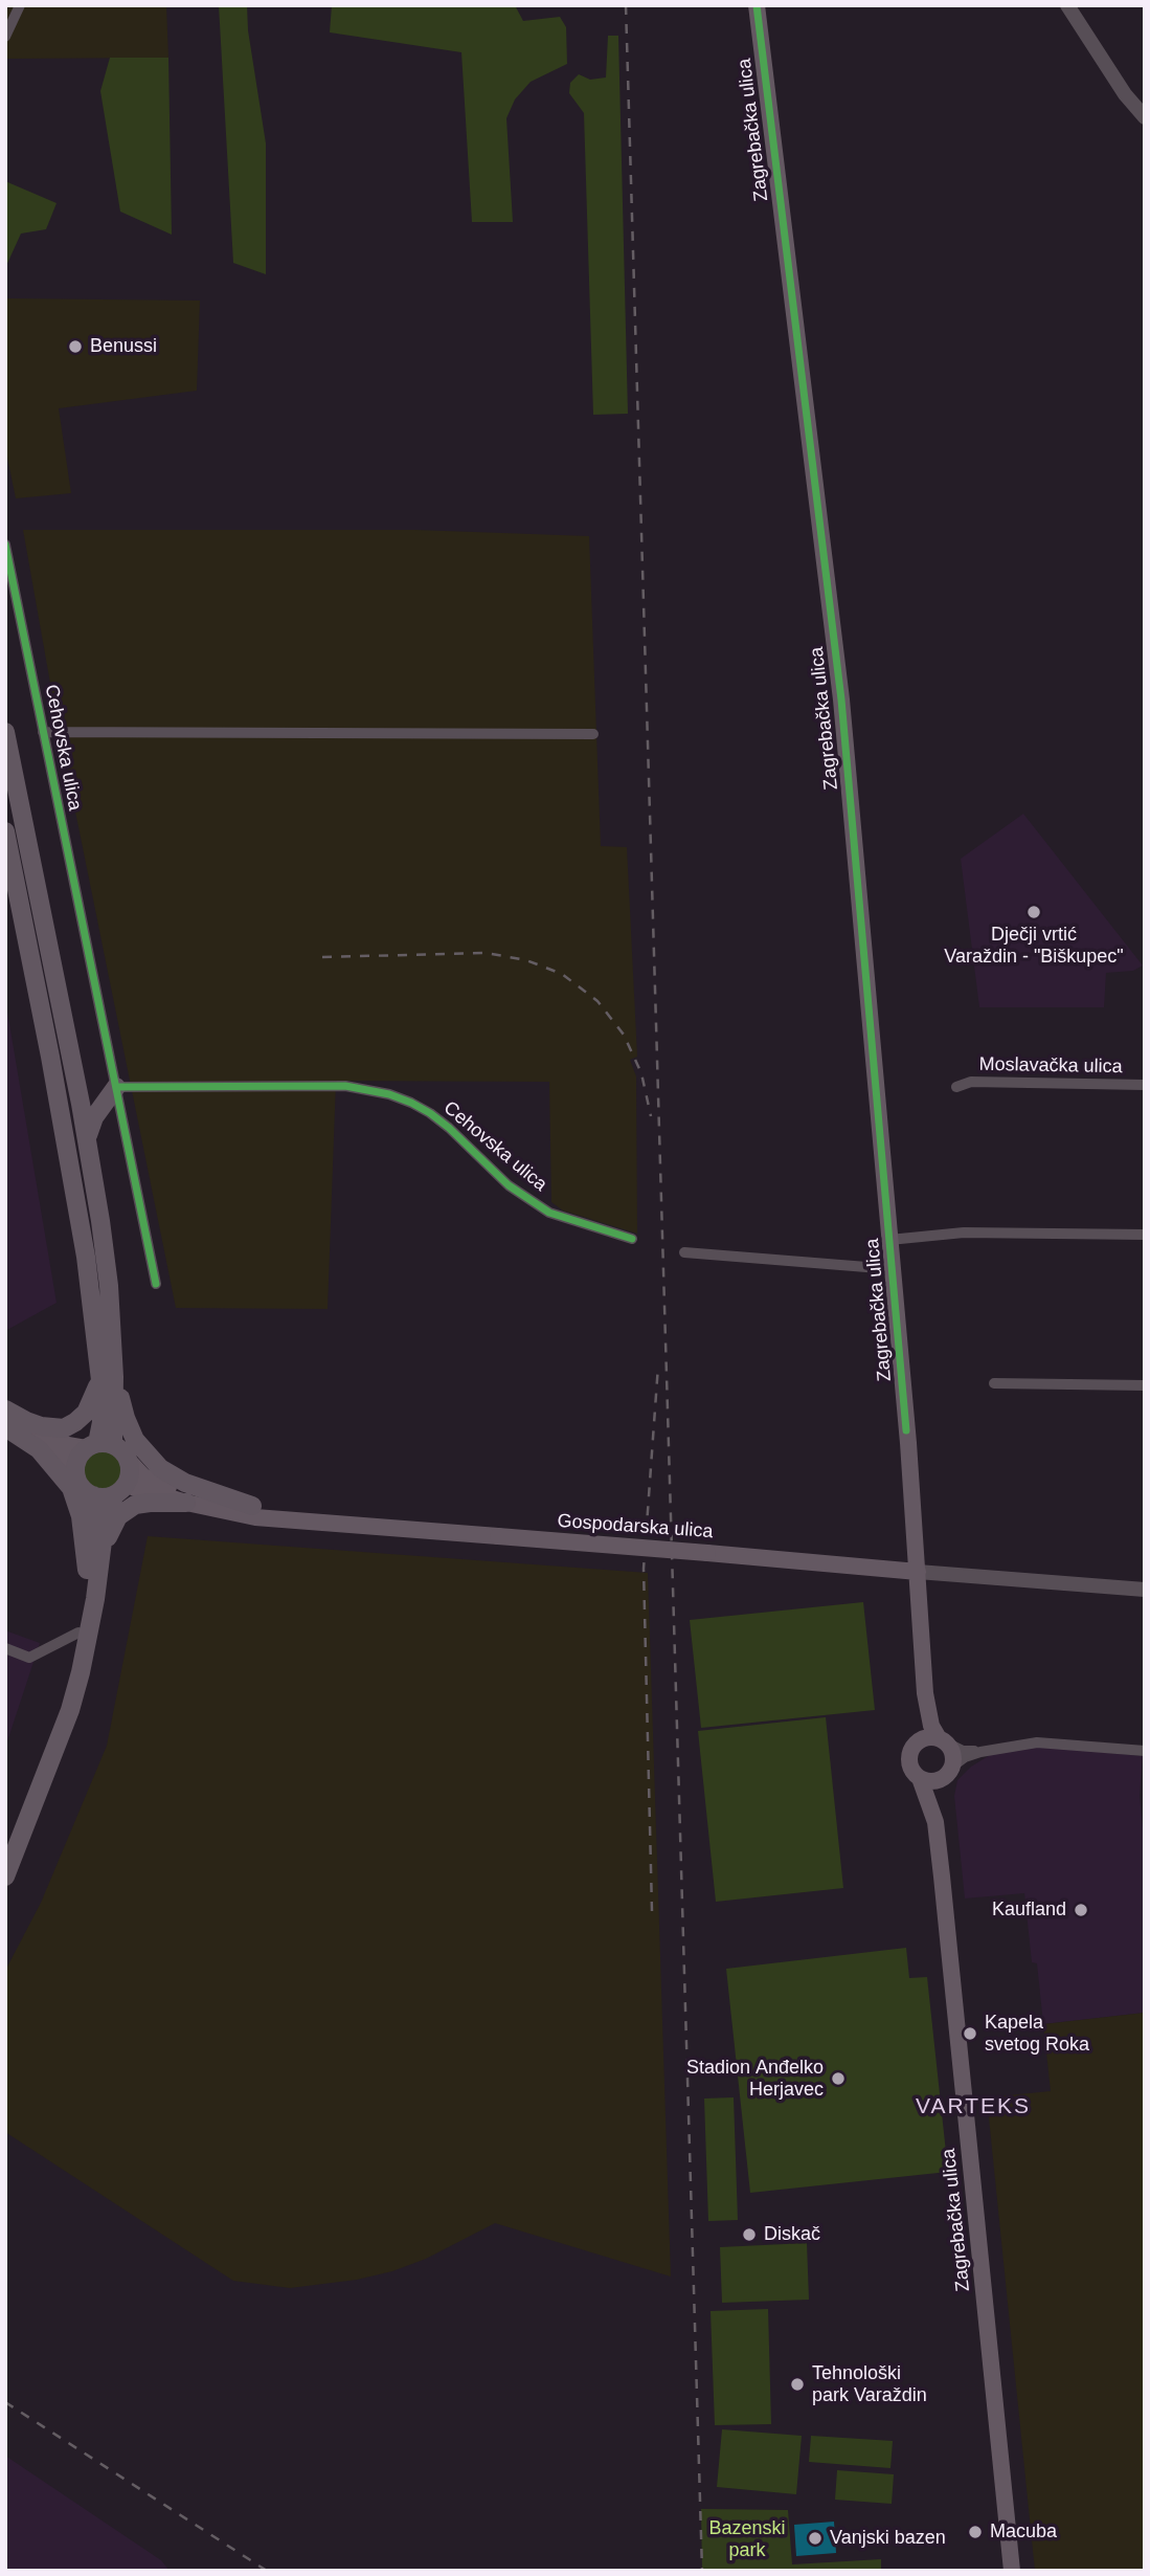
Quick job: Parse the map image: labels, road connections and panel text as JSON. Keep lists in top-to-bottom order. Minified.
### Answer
{"streets":{"main road":["Zagrebačka ulica","Gospodarska ulica"],"street":["Cehovska ulica","Moslavačka ulica"]},"crossings":[["Zagrebačka ulica","Gospodarska ulica"]],"districts":["VARTEKS"],"parks":["Bazenski park"],"places":["Benussi","Dječji vrtić Varaždin - \"Biškupec\"","Kaufland","Kapela svetog Roka","Stadion Anđelko Herjavec","Diskač","Tehnološki park Varaždin","Macuba","Vanjski bazen"]}
